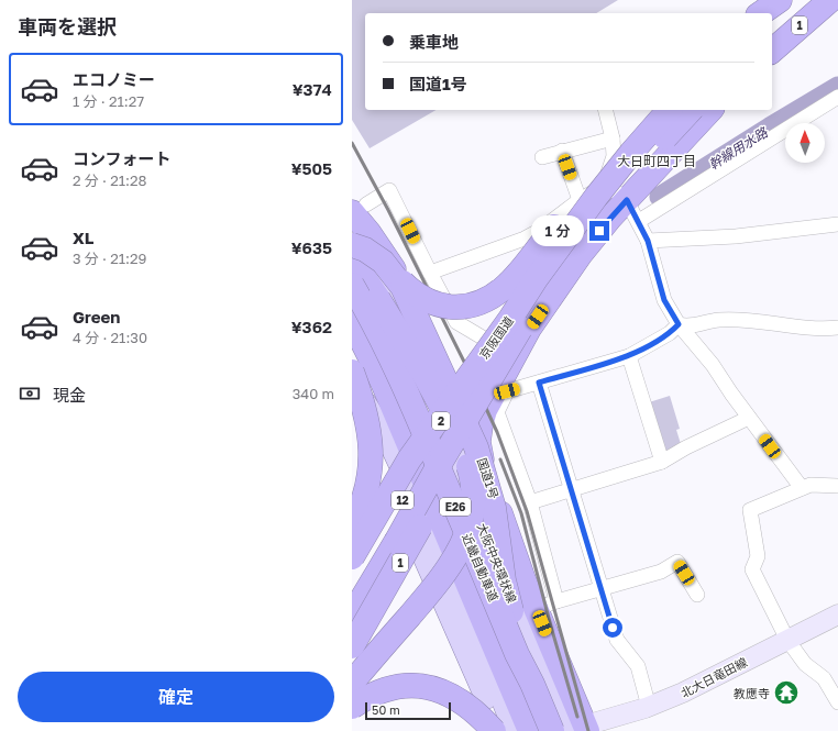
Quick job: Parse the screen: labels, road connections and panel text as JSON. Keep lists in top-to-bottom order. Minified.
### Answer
{"streets":{"highway":["1","京阪国道","国道1号","E26","近畿自動車道"],"main road":["2","大阪中央環状線","北大日竜田線"]},"crossings":[["1","京阪国道"],["国道1号","大阪中央環状線"],["国道1号","北大日竜田線"],["大阪中央環状線","北大日竜田線"]],"districts":["大日町四丁目"],"water":["幹線用水路"],"places":{"temple":["教應寺"]},"scale_bar":"50 m","north":"top","page":{"heading":"車両を選択","banner":["乗車地","国道1号"],"list":[{"name":"エコノミー","note":"1 分 · 21:27","value":"¥374"},{"name":"コンフォート","note":"2 分 · 21:28","value":"¥505"},{"name":"XL","note":"3 分 · 21:29","value":"¥635"},{"name":"Green","note":"4 分 · 21:30","value":"¥362"}],"bubble":"1 分","pay":["現金","340 m"],"buttons":"確定","scale":"50 m"}}
